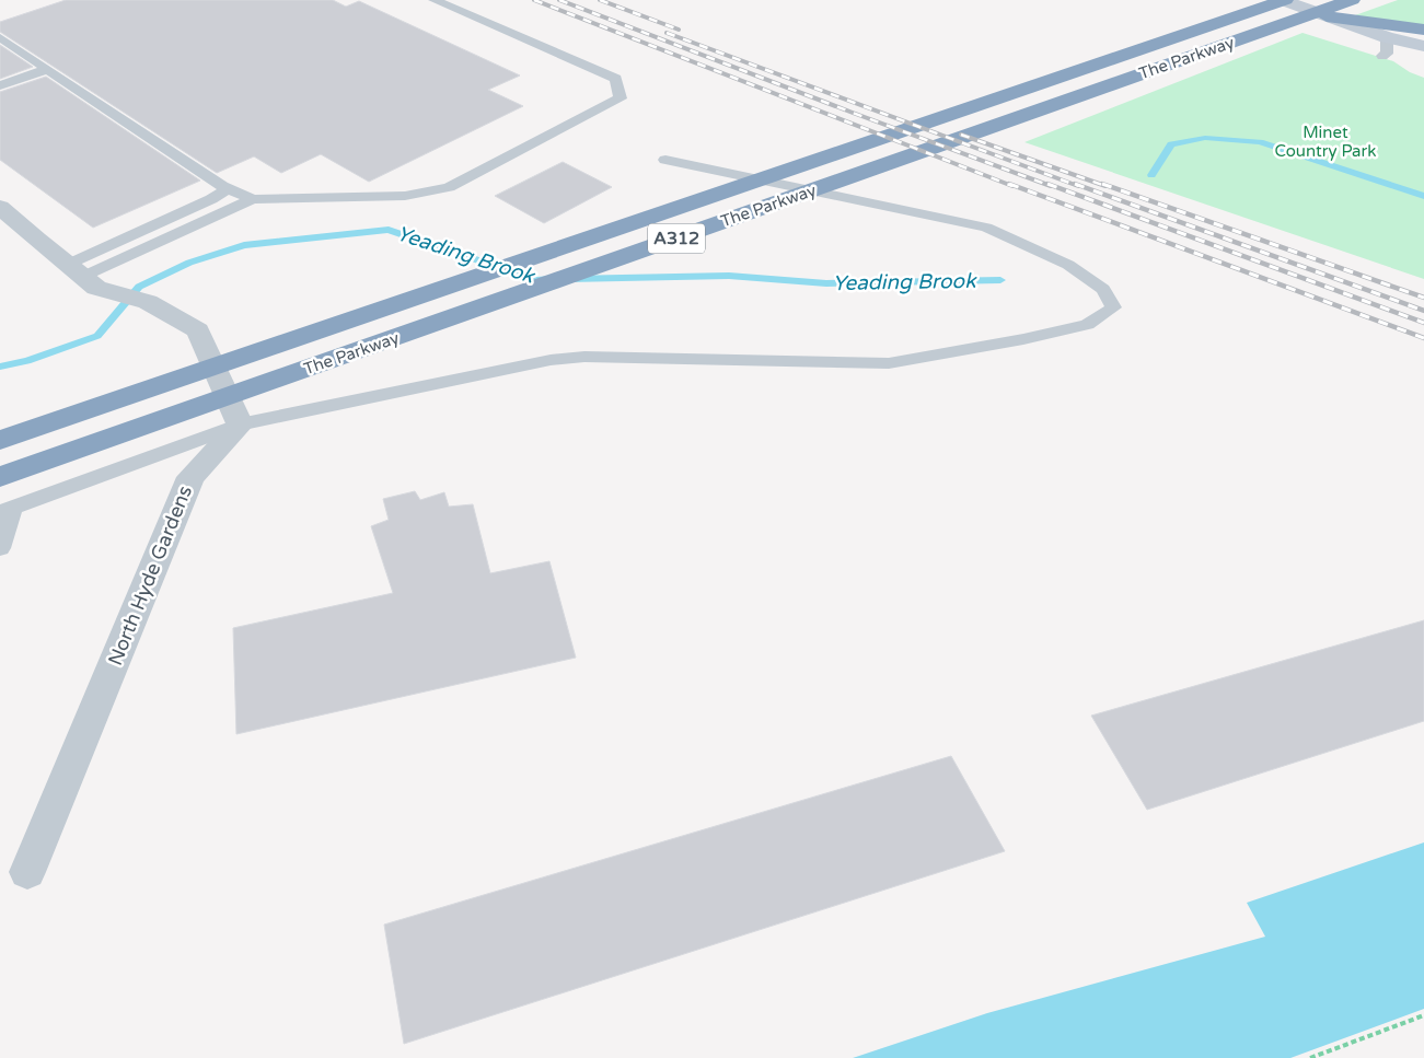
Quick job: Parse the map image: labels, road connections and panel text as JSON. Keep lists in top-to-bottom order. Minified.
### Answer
{"streets":{"highway":["The Parkway","A312"],"street":["North Hyde Gardens"]},"water":["Yeading Brook"],"parks":["Minet Country Park"]}
